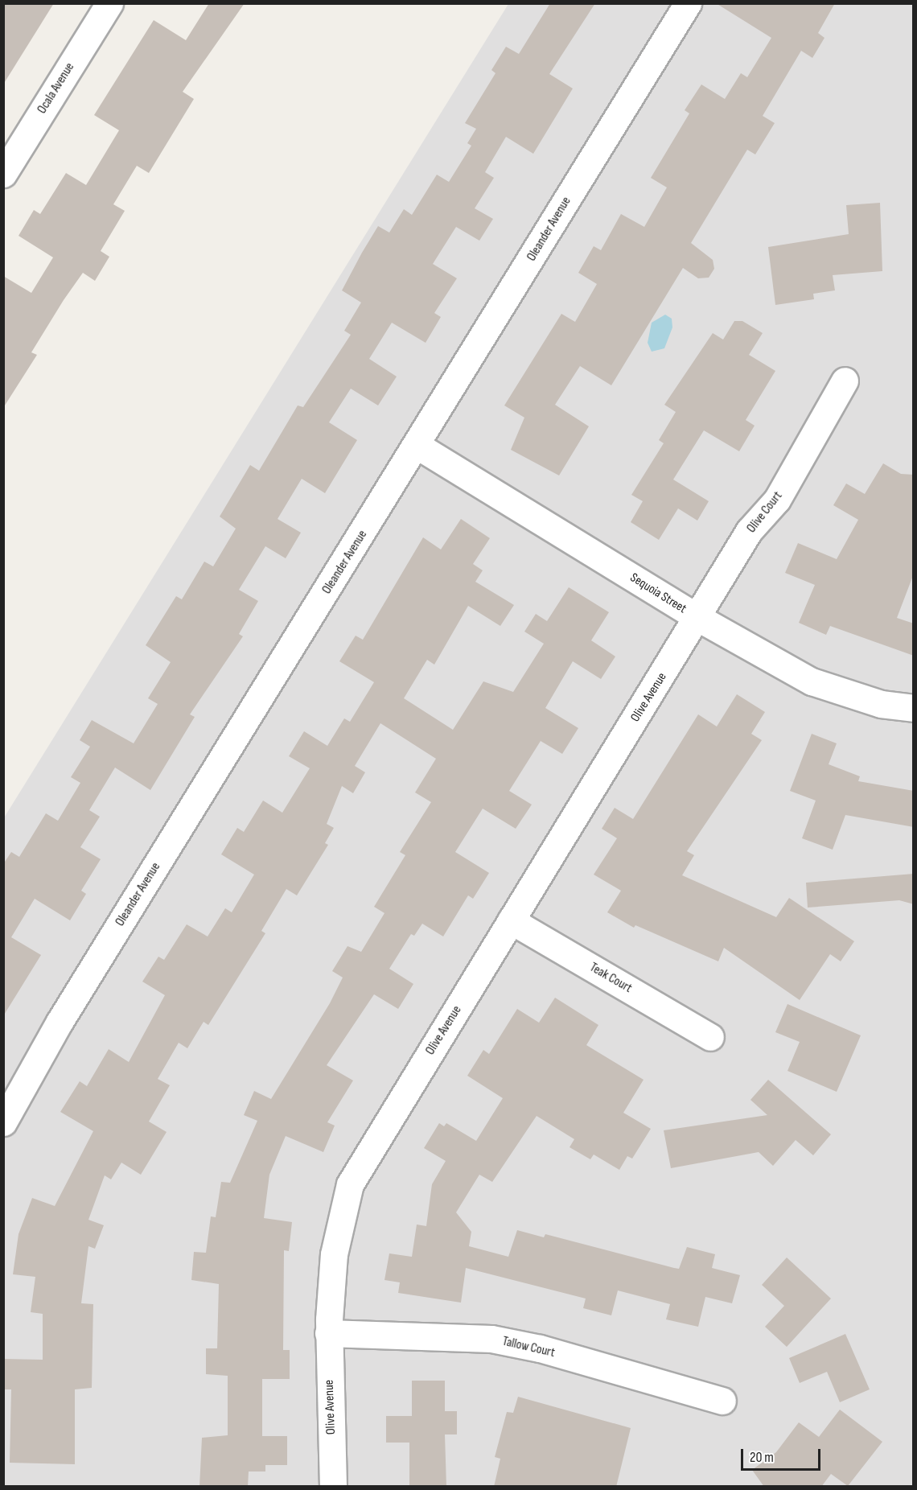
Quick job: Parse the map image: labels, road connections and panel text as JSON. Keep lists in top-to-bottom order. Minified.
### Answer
{"streets":{"street":["Ocala Avenue","Oleander Avenue","Olive Court","Sequoia Street","Olive Avenue","Teak Court","Tallow Court"]},"crossings":[["Oleander Avenue","Sequoia Street"],["Olive Court","Sequoia Street"],["Olive Court","Olive Avenue"],["Sequoia Street","Olive Avenue"],["Olive Avenue","Teak Court"],["Olive Avenue","Tallow Court"]],"scale_bar":"20 m"}
